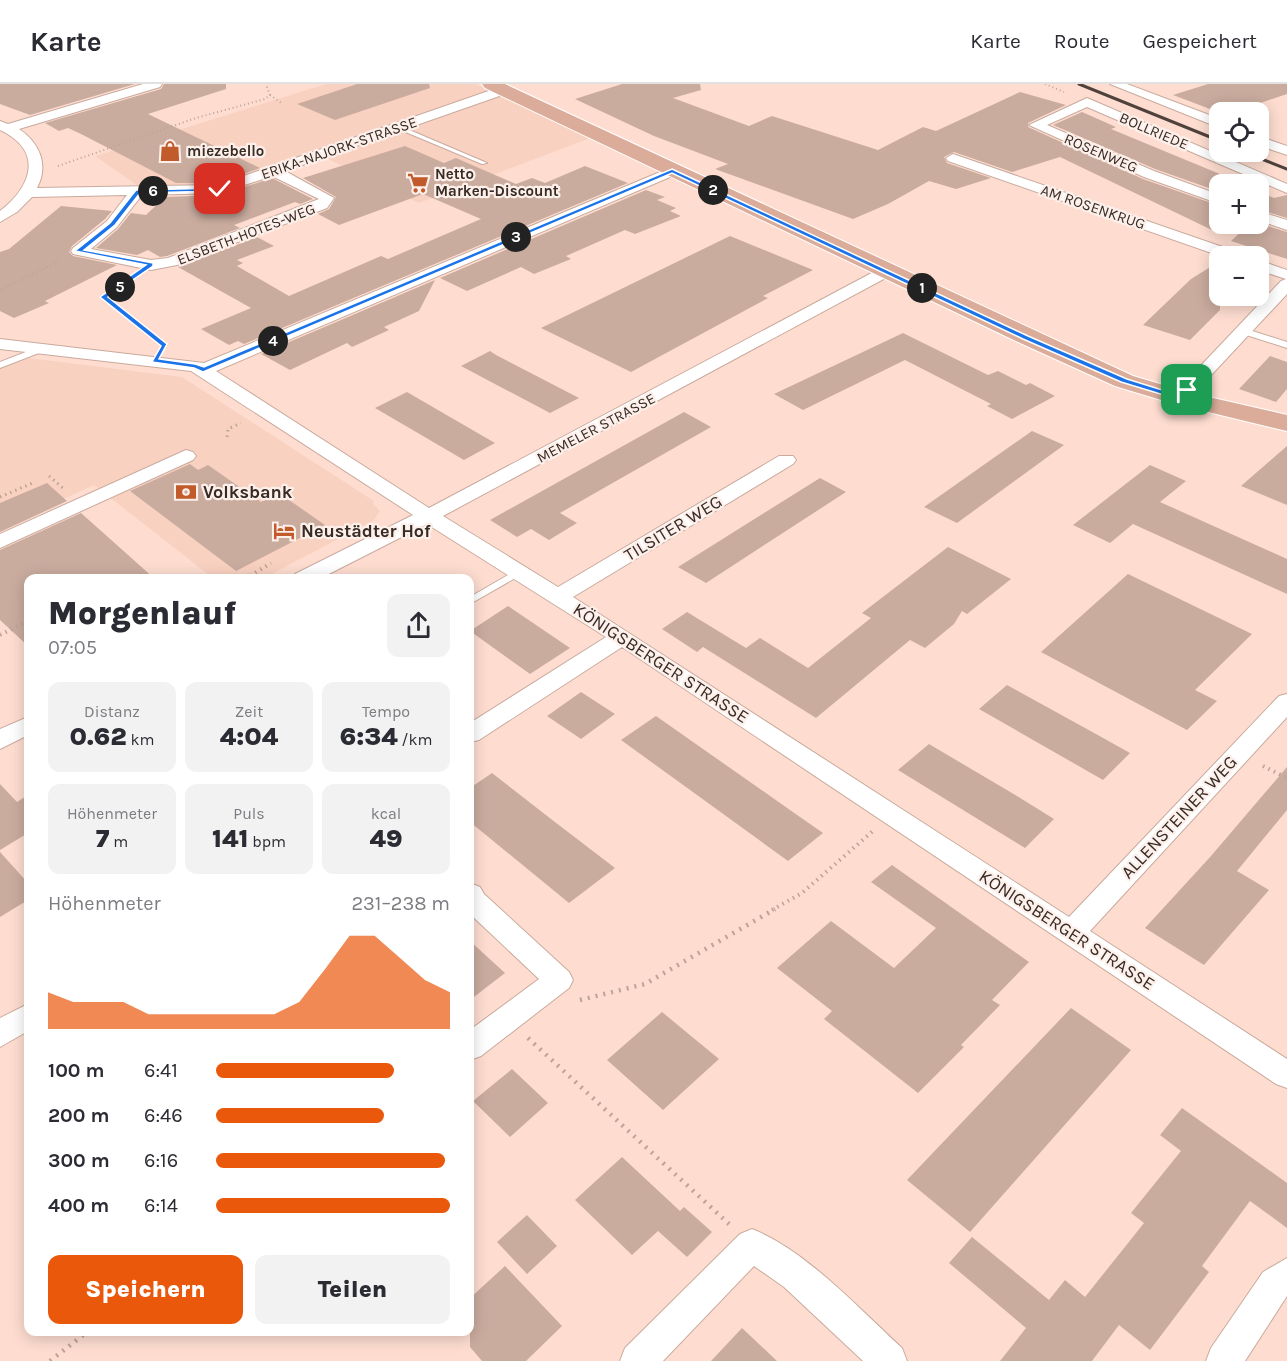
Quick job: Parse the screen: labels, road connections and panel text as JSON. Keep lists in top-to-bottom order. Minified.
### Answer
{"streets":{"street":["BOLLRIEDE","ERIKA-NAJORK-STRASSE","ROSENWEG","AM ROSENKRUG","ELSBETH-HOTES-WEG","MEMELER STRASSE","TILSITER WEG","KÖNIGSBERGER STRASSE","ALLENSTEINER WEG"]},"crossings":[["BOLLRIEDE","ROSENWEG"],["ERIKA-NAJORK-STRASSE","ELSBETH-HOTES-WEG"],["MEMELER STRASSE","KÖNIGSBERGER STRASSE"],["TILSITER WEG","KÖNIGSBERGER STRASSE"],["KÖNIGSBERGER STRASSE","ALLENSTEINER WEG"]],"places":{"shop":["miezebello"],"supermarket":["Netto Marken-Discount"],"bank":["Volksbank"],"hotel":["Neustädter Hof"]},"page":{"header":"Karte","nav":["Karte","Route","Gespeichert"],"map_buttons":["+","−"],"pins":["2","6","3","5","1","4"],"heading":["Morgenlauf","07:05"],"stats":[["Distanz","0.62 km"],["Zeit","4:04"],["Tempo","6:34 /km"],["Höhenmeter","7 m"],["Puls","141 bpm"],["kcal","49"]],"chart":["Höhenmeter","231–238 m"],"list":[{"name":"100 m","note":"6:41"},{"name":"200 m","note":"6:46"},{"name":"300 m","note":"6:16"},{"name":"400 m","note":"6:14"}],"buttons":["Speichern","Teilen"]}}
